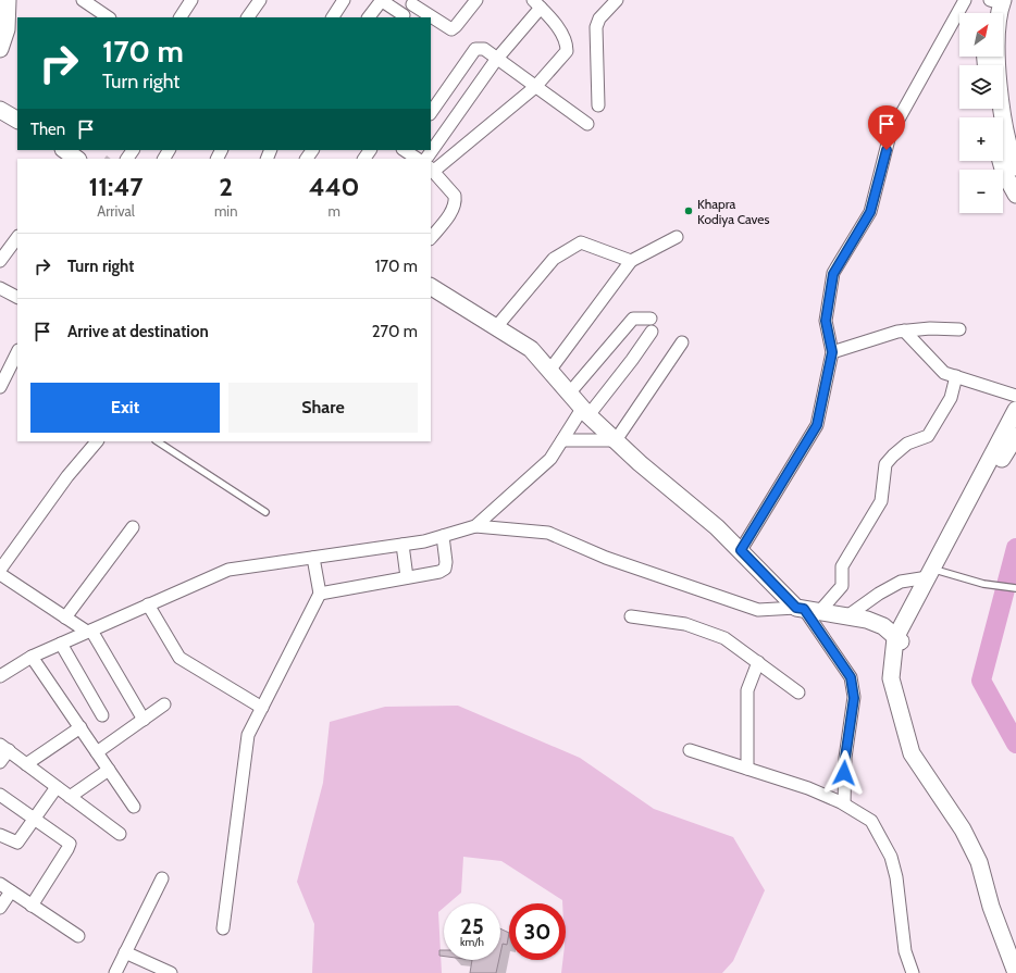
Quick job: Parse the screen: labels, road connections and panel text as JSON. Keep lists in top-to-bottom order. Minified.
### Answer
{"places":["Khapra Kodiya Caves"],"north":"top right","page":{"map_buttons":["+","−"],"turn":["170 m","Turn right"],"then":"Then","eta":["11:47","Arrival","2","min","440","m"],"list":[{"name":"Turn right","value":"170 m"},{"name":"Arrive at destination","value":"270 m"}],"buttons":["Exit","Share"],"speed":"25 km/h","limit":"30"}}
